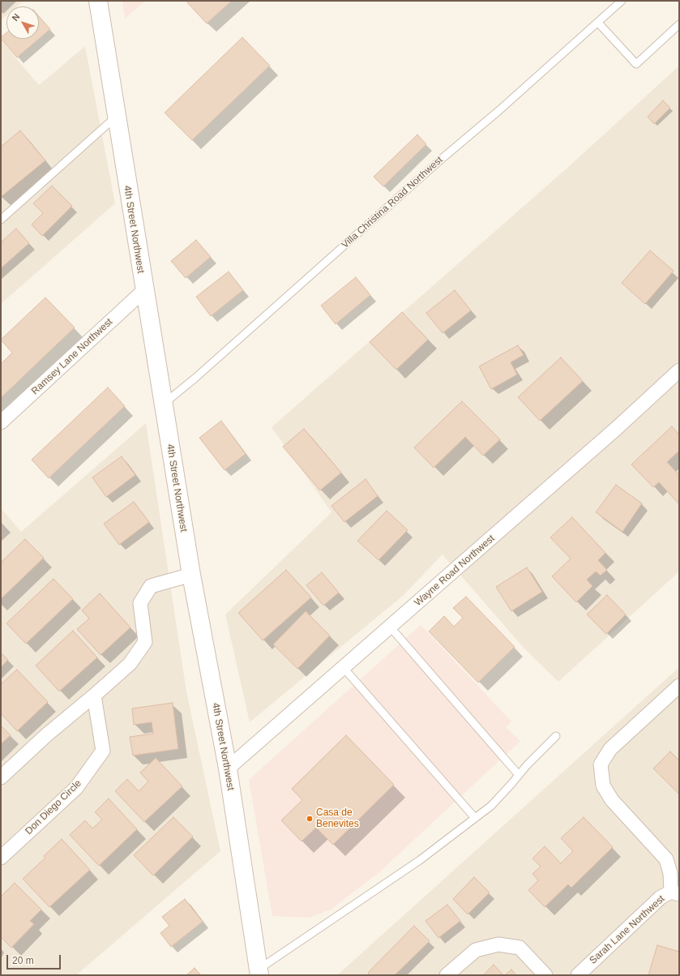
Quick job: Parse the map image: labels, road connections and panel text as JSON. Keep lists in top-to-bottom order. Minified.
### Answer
{"streets":{"main road":["4th Street Northwest"],"street":["Ramsey Lane Northwest","Wayne Road Northwest","Don Diego Circle","Sarah Lane Northwest"],"lane":["Villa Christina Road Northwest"]},"crossings":[["Villa Christina Road Northwest","4th Street Northwest"],["4th Street Northwest","Ramsey Lane Northwest"],["4th Street Northwest","Wayne Road Northwest"]],"places":["Casa de Benevites"],"scale_bar":"20 m","north":"top left"}
